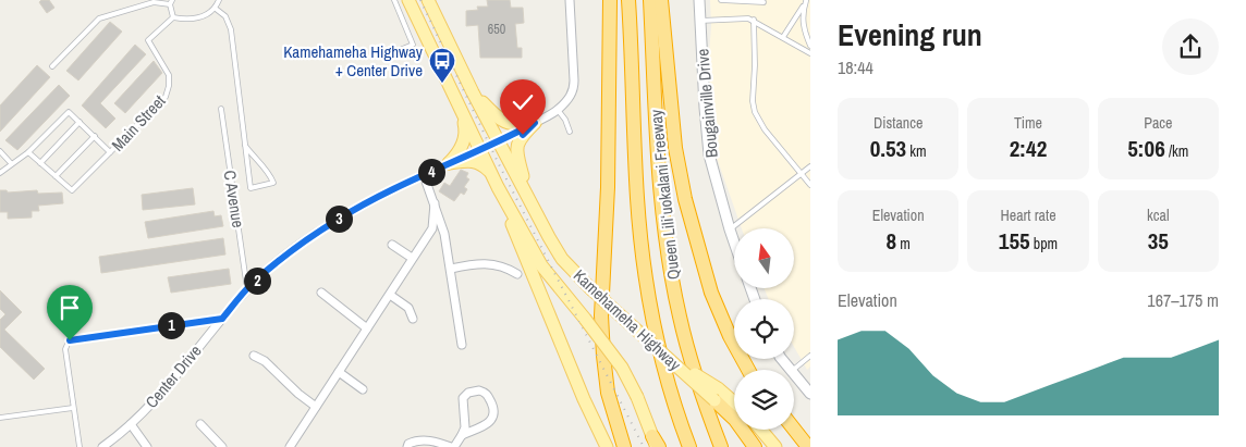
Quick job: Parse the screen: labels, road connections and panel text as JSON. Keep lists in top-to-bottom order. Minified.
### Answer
{"streets":{"highway":["Queen Liliʻuokalani Freeway"],"main road":["Kamehameha Highway"],"street":["Bougainville Drive","Center Drive"],"lane":["Main Street","C Avenue"]},"crossings":[["C Avenue","Center Drive"],["Kamehameha Highway","Center Drive"]],"places":{"bus stop":["Kamehameha Highway + Center Drive"]},"house_numbers":["650"],"north":"top","page":{"heading":["Evening run","18:44"],"stats":[["Distance","0.53 km"],["Time","2:42"],["Pace","5:06 /km"],["Elevation","8 m"],["Heart rate","155 bpm"],["kcal","35"]],"pins":["4","3","2","1"],"chart":["Elevation","167–175 m"]}}
